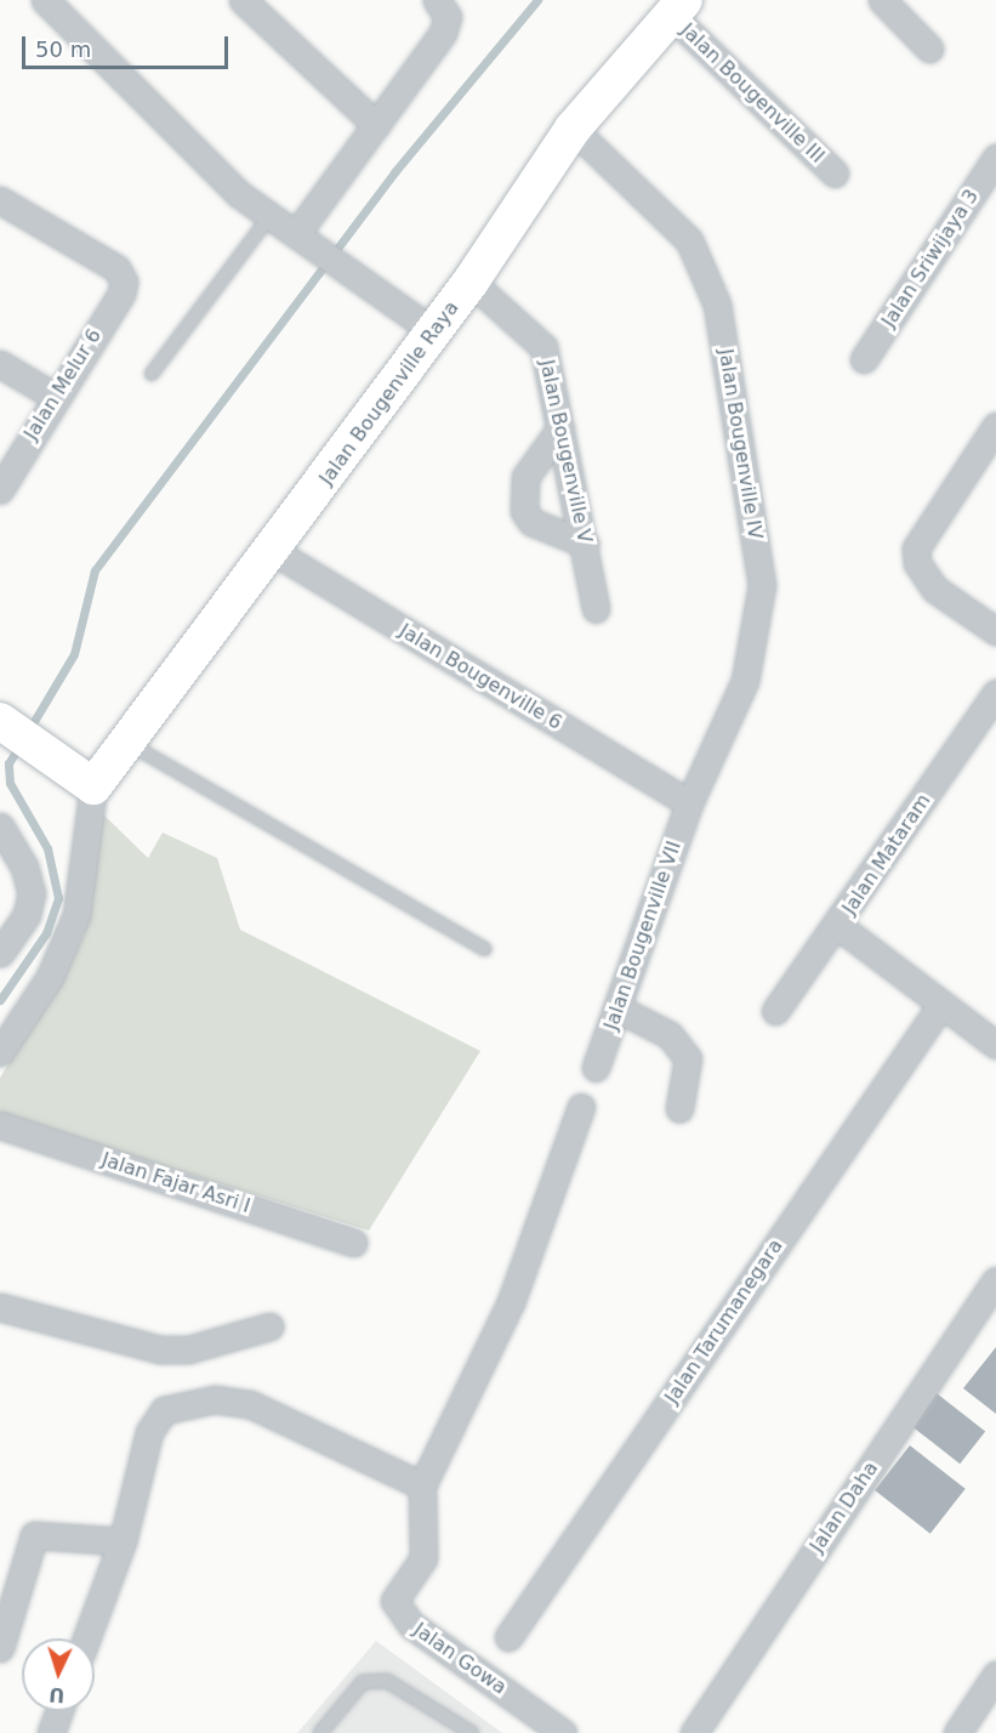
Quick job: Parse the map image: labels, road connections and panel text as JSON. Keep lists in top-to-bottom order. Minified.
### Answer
{"streets":{"street":["Jalan Bougenville III","Jalan Sriwijaya 3","Jalan Melur 6","Jalan Bougenville Raya","Jalan Bougenville IV","Jalan Bougenville V","Jalan Bougenville 6","Jalan Mataram","Jalan Bougenville VII","Jalan Fajar Asri I","Jalan Tarumanegara","Jalan Daha","Jalan Gowa"]},"crossings":[["Jalan Bougenville III","Jalan Bougenville Raya"],["Jalan Bougenville Raya","Jalan Bougenville IV"],["Jalan Bougenville Raya","Jalan Bougenville V"],["Jalan Bougenville Raya","Jalan Bougenville 6"],["Jalan Bougenville IV","Jalan Bougenville 6"],["Jalan Bougenville IV","Jalan Bougenville VII"],["Jalan Bougenville 6","Jalan Bougenville VII"],["Jalan Mataram","Jalan Tarumanegara"]],"scale_bar":"50 m","north":"bottom"}
